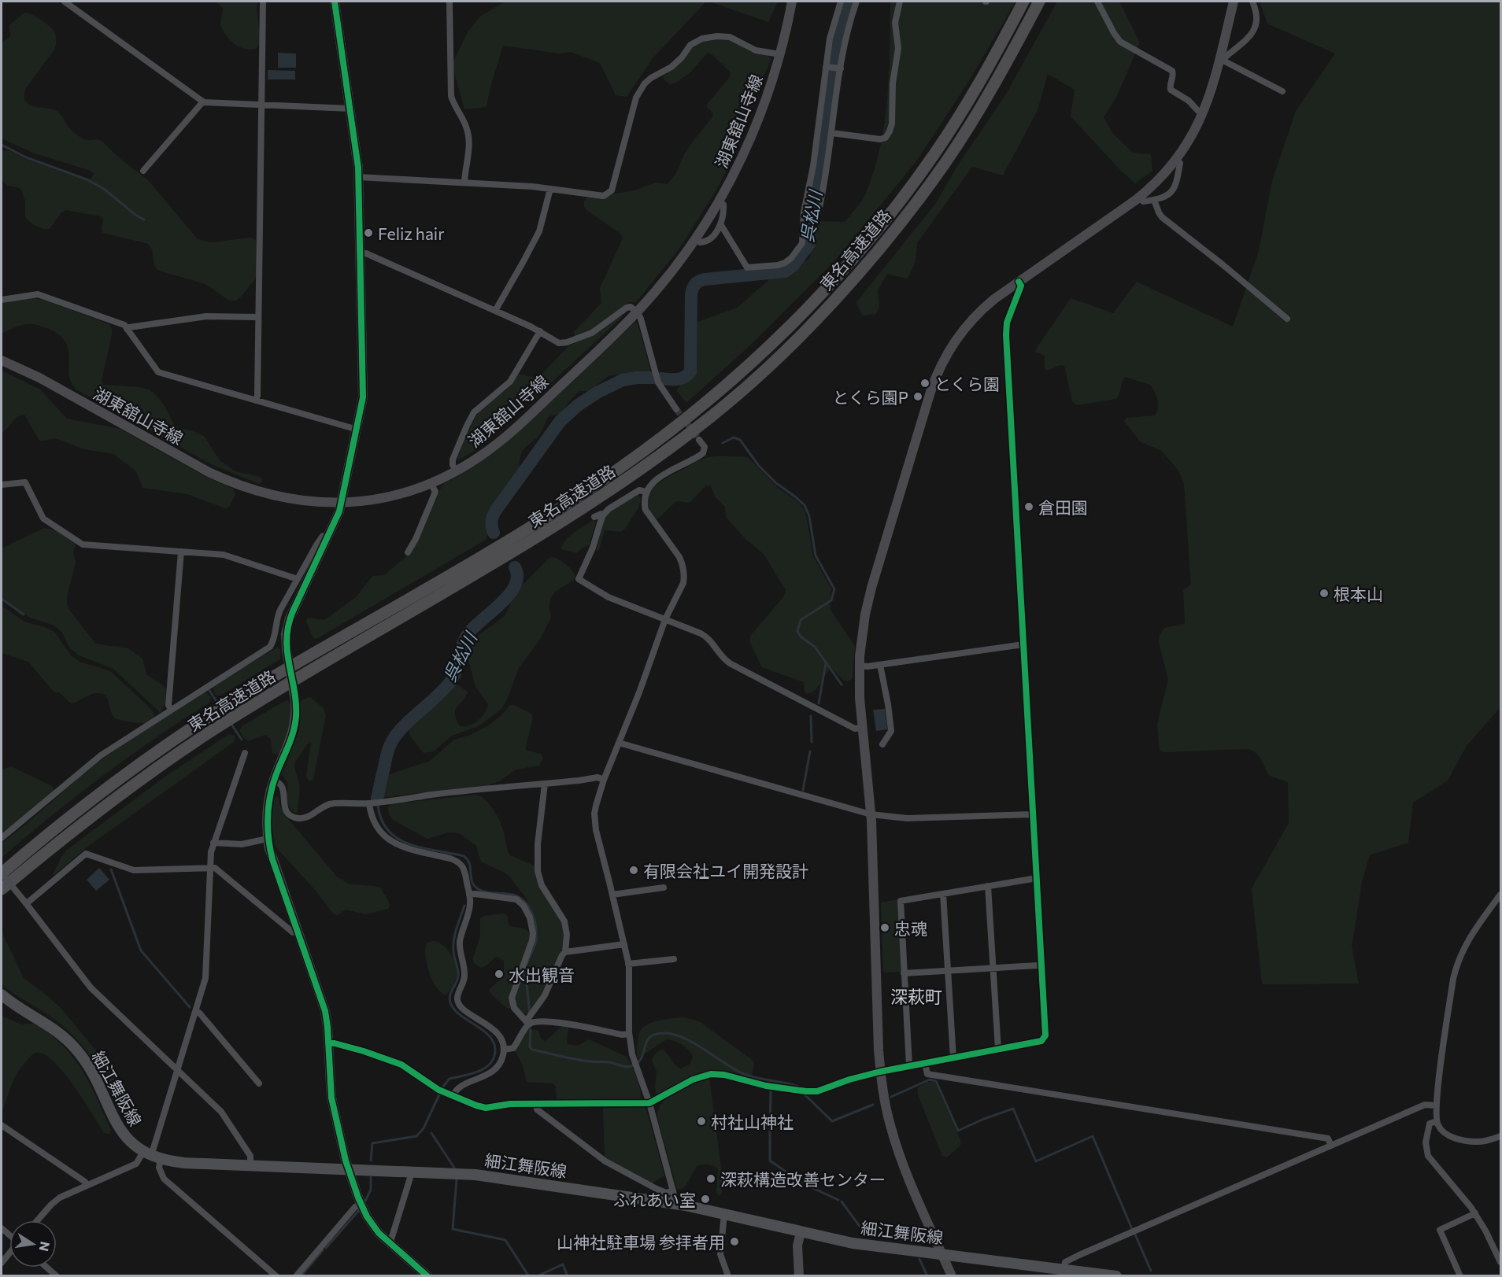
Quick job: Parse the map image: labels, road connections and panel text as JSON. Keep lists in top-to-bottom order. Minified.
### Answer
{"streets":{"highway":["東名高速道路"],"main road":["細江舞阪線"],"street":["湖東舘山寺線"]},"districts":["深萩町"],"water":["呉松川"],"places":["Feliz hair","とくら園","とくら園P","倉田園","根本山","有限会社ユイ開発設計","忠魂","水出観音","村社山神社","深萩構造改善センター","ふれあい室","山神社駐車場 参拝者用"],"north":"right"}
